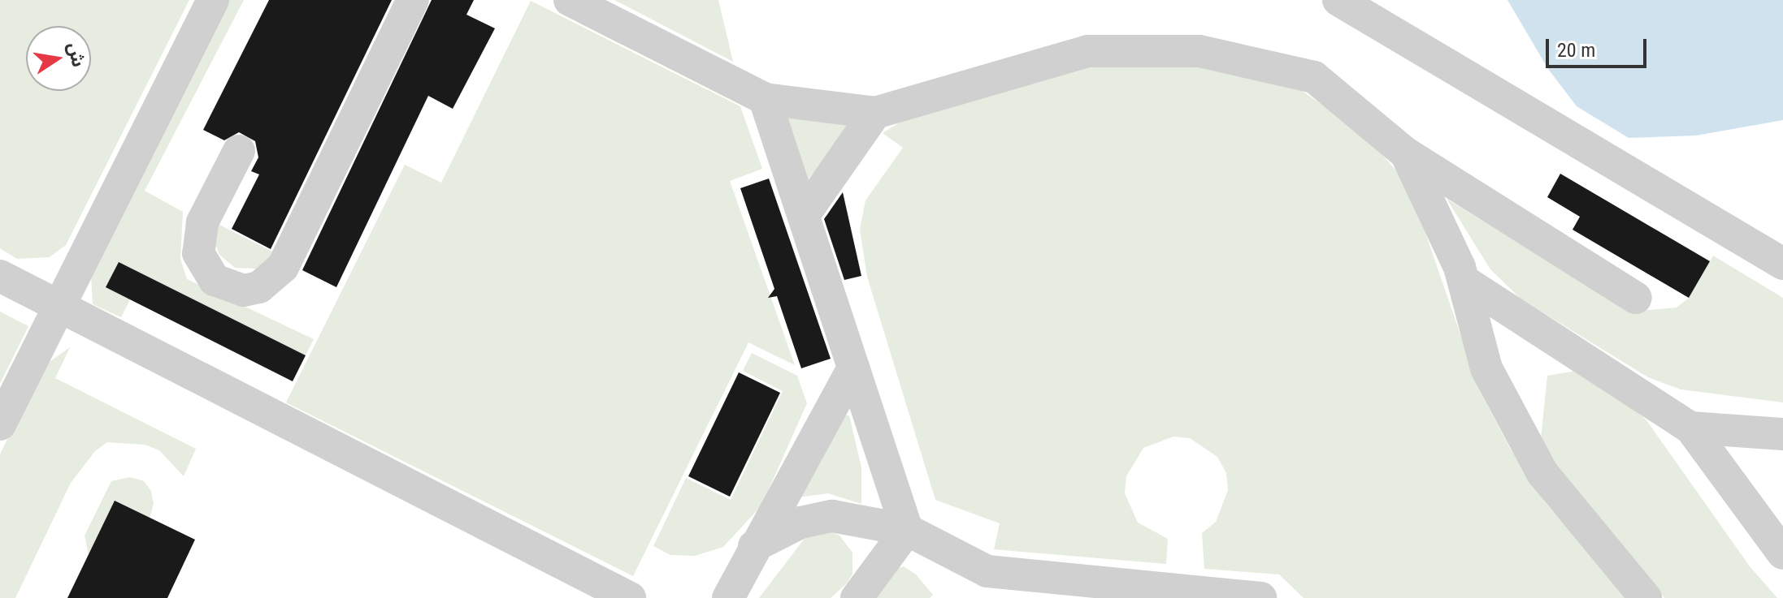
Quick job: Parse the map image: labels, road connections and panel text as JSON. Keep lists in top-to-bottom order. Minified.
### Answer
{"scale_bar":"20 m","north":"right"}
